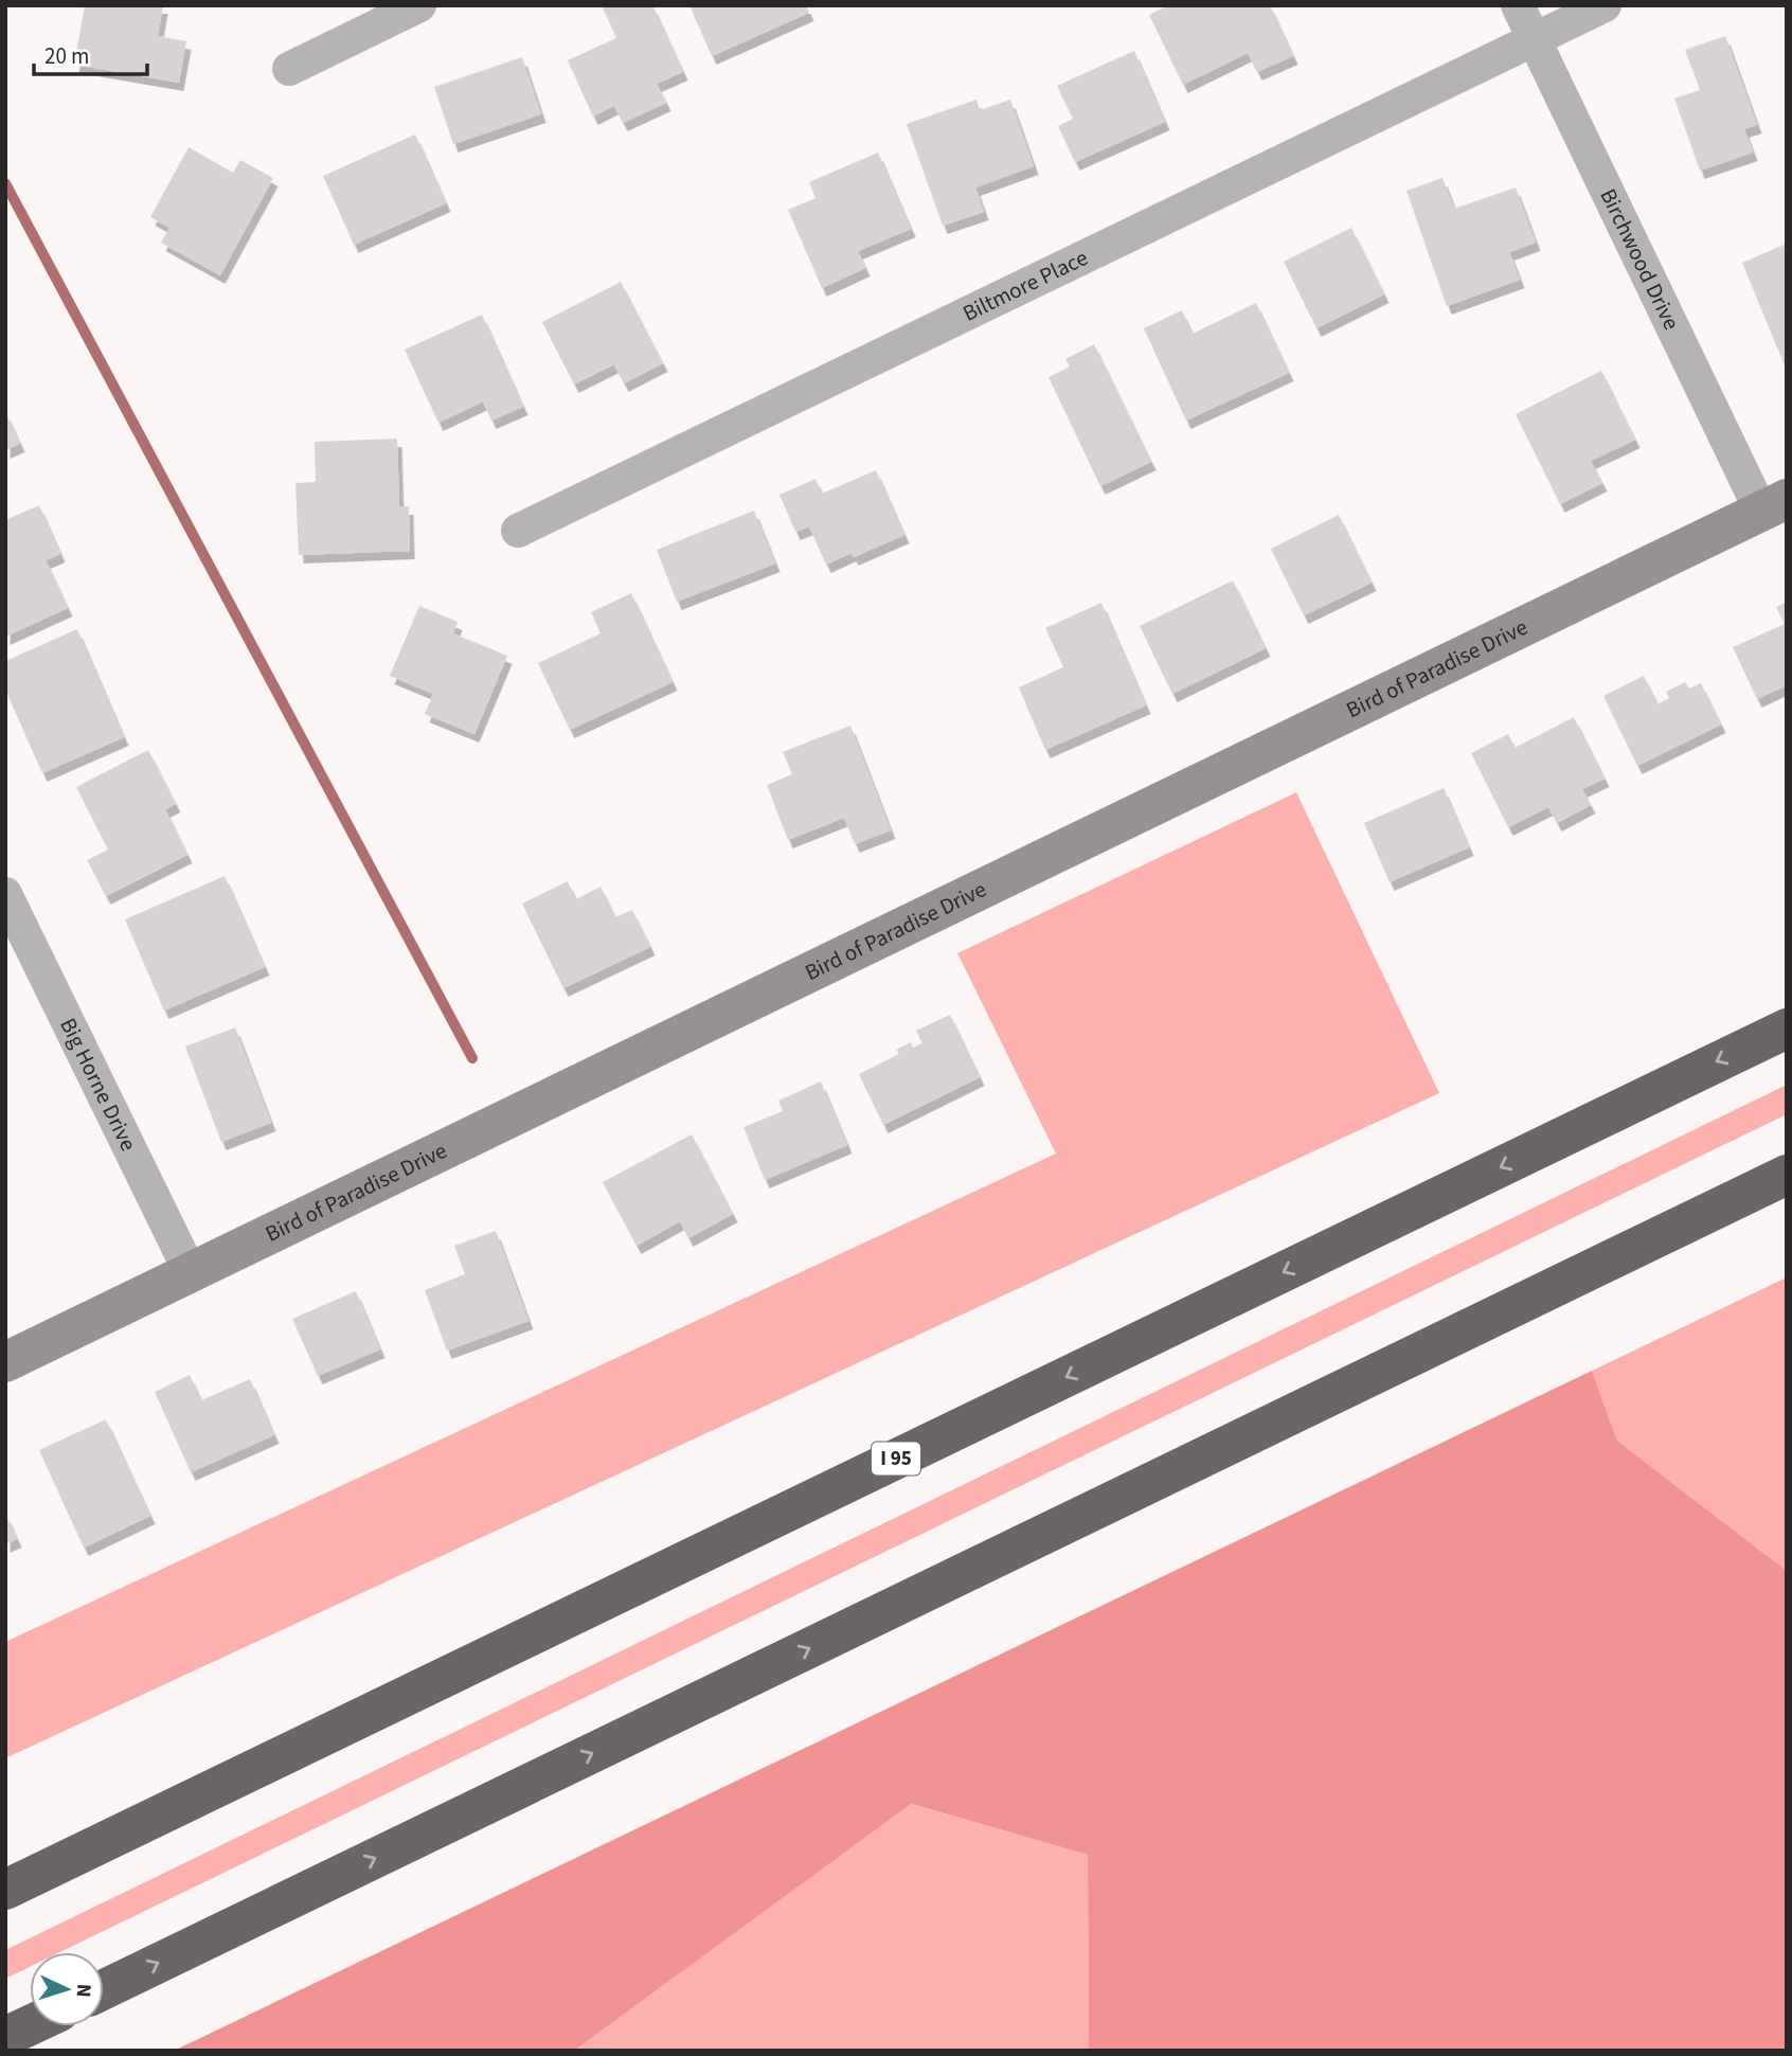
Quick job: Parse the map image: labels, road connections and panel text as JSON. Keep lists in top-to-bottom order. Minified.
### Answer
{"streets":{"highway":["I 95"],"street":["Birchwood Drive","Biltmore Place","Bird of Paradise Drive","Big Horne Drive"]},"crossings":[["Birchwood Drive","Biltmore Place"],["Birchwood Drive","Bird of Paradise Drive"],["Bird of Paradise Drive","Big Horne Drive"]],"scale_bar":"20 m","north":"right"}
